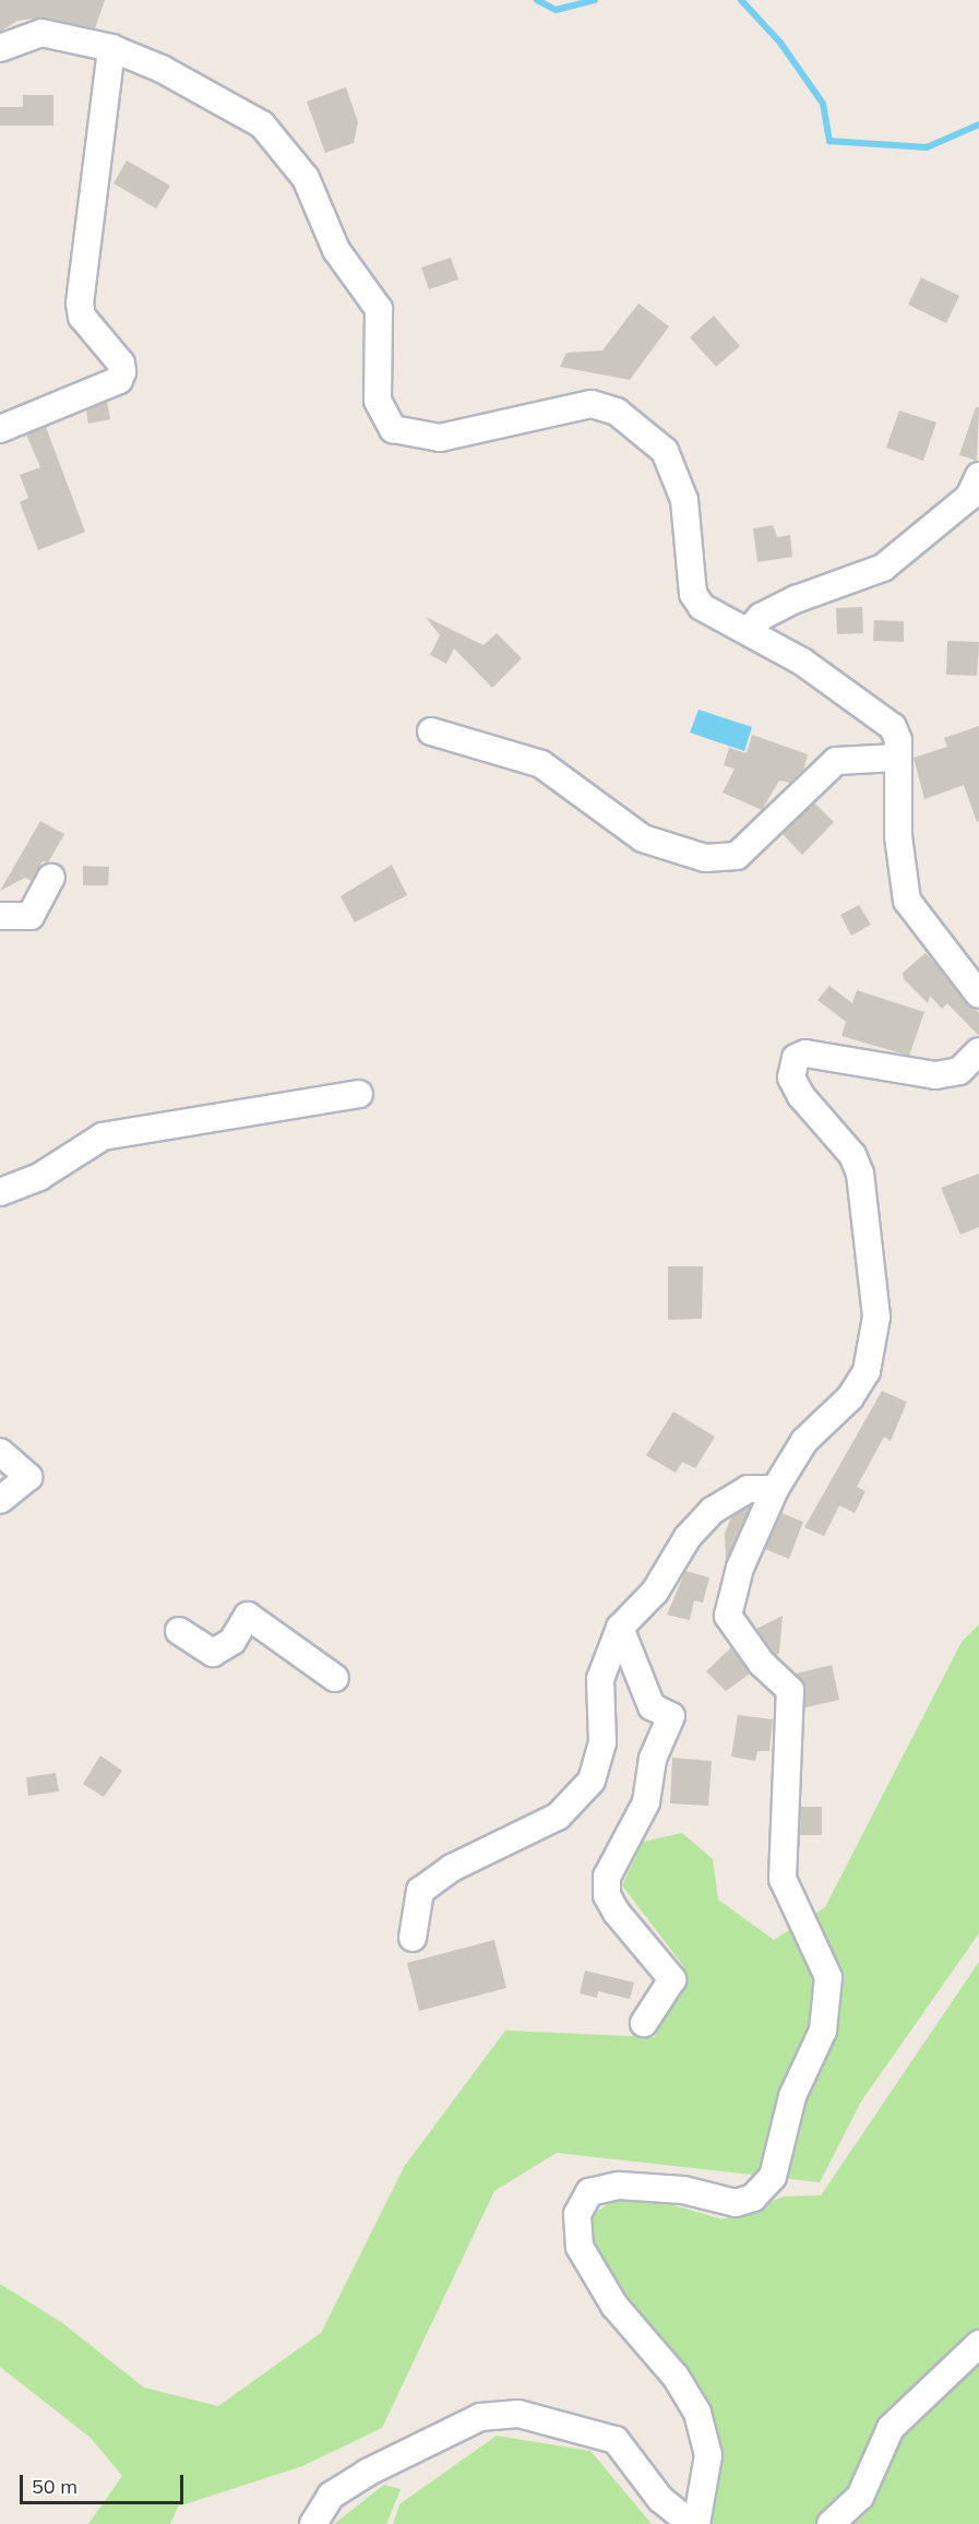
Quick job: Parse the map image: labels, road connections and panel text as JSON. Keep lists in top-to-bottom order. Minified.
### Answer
{"scale_bar":"50 m"}
